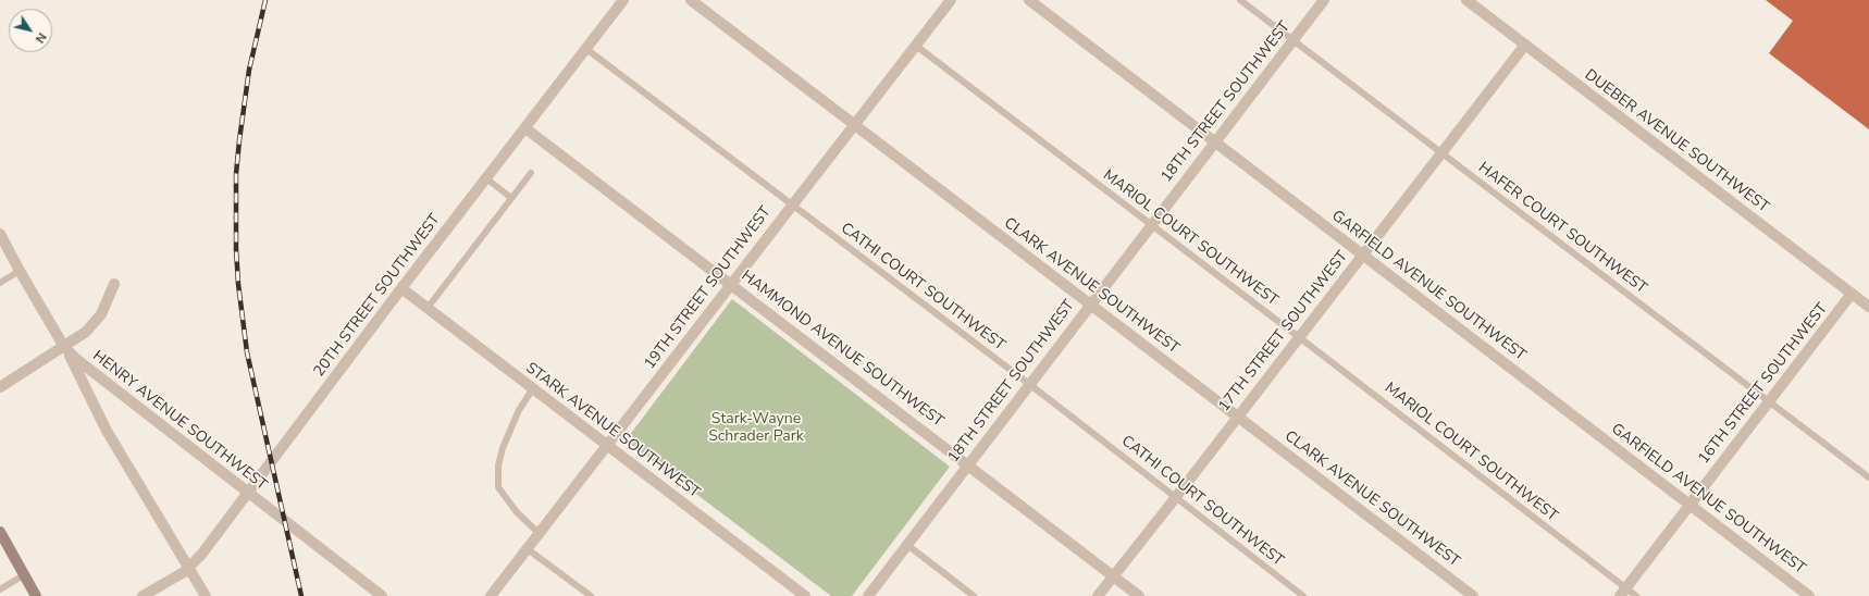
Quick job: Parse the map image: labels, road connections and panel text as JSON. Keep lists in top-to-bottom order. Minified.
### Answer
{"streets":{"street":["18TH STREET SOUTHWEST","DUEBER AVENUE SOUTHWEST","CLARK AVENUE SOUTHWEST","GARFIELD AVENUE SOUTHWEST","19TH STREET SOUTHWEST","20TH STREET SOUTHWEST","17TH STREET SOUTHWEST","HAMMOND AVENUE SOUTHWEST","16TH STREET SOUTHWEST","HENRY AVENUE SOUTHWEST","STARK AVENUE SOUTHWEST"],"lane":["HAFER COURT SOUTHWEST","MARIOL COURT SOUTHWEST","CATHI COURT SOUTHWEST"]},"crossings":[["18TH STREET SOUTHWEST","HAFER COURT SOUTHWEST"],["18TH STREET SOUTHWEST","MARIOL COURT SOUTHWEST"],["18TH STREET SOUTHWEST","CLARK AVENUE SOUTHWEST"],["18TH STREET SOUTHWEST","GARFIELD AVENUE SOUTHWEST"],["18TH STREET SOUTHWEST","CATHI COURT SOUTHWEST"],["18TH STREET SOUTHWEST","HAMMOND AVENUE SOUTHWEST"],["DUEBER AVENUE SOUTHWEST","17TH STREET SOUTHWEST"],["DUEBER AVENUE SOUTHWEST","16TH STREET SOUTHWEST"],["HAFER COURT SOUTHWEST","17TH STREET SOUTHWEST"],["HAFER COURT SOUTHWEST","16TH STREET SOUTHWEST"],["MARIOL COURT SOUTHWEST","19TH STREET SOUTHWEST"],["MARIOL COURT SOUTHWEST","17TH STREET SOUTHWEST"],["MARIOL COURT SOUTHWEST","16TH STREET SOUTHWEST"],["CLARK AVENUE SOUTHWEST","19TH STREET SOUTHWEST"],["CLARK AVENUE SOUTHWEST","17TH STREET SOUTHWEST"],["GARFIELD AVENUE SOUTHWEST","17TH STREET SOUTHWEST"],["GARFIELD AVENUE SOUTHWEST","16TH STREET SOUTHWEST"],["CATHI COURT SOUTHWEST","19TH STREET SOUTHWEST"],["CATHI COURT SOUTHWEST","20TH STREET SOUTHWEST"],["CATHI COURT SOUTHWEST","17TH STREET SOUTHWEST"],["19TH STREET SOUTHWEST","HAMMOND AVENUE SOUTHWEST"],["19TH STREET SOUTHWEST","STARK AVENUE SOUTHWEST"],["20TH STREET SOUTHWEST","HAMMOND AVENUE SOUTHWEST"],["20TH STREET SOUTHWEST","HENRY AVENUE SOUTHWEST"],["20TH STREET SOUTHWEST","STARK AVENUE SOUTHWEST"],["17TH STREET SOUTHWEST","HAMMOND AVENUE SOUTHWEST"]],"parks":["Stark-Wayne Schrader Park"],"north":"bottom right"}
